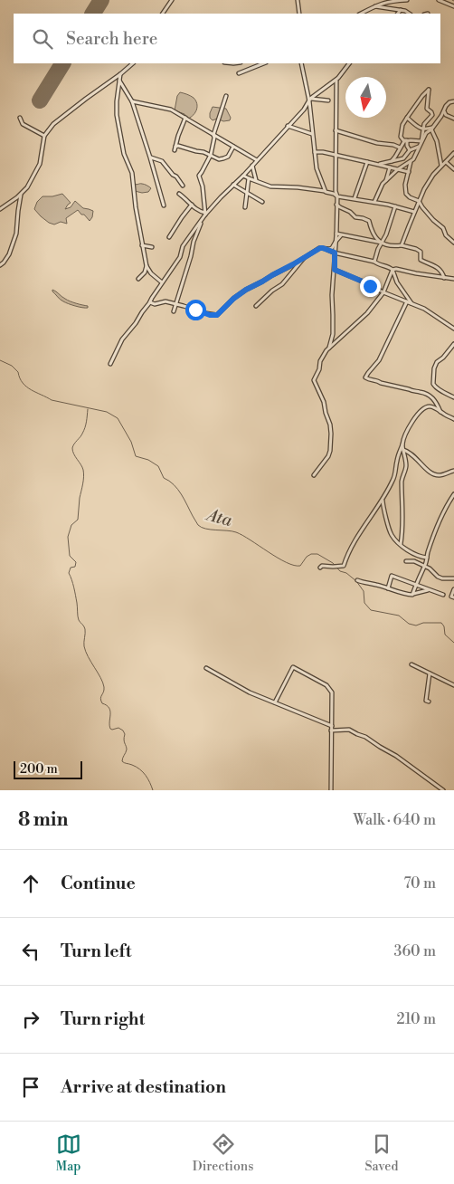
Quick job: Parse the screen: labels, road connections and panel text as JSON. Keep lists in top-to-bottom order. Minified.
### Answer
{"water":["Ata"],"scale_bar":"200 m","north":"bottom","page":{"search":"Search here","scale":"200 m","heading":["8 min","Walk · 640 m"],"list":[["Continue","70 m"],["Turn left","360 m"],["Turn right","210 m"],"Arrive at destination"],"nav":["Map","Directions","Saved"]}}
